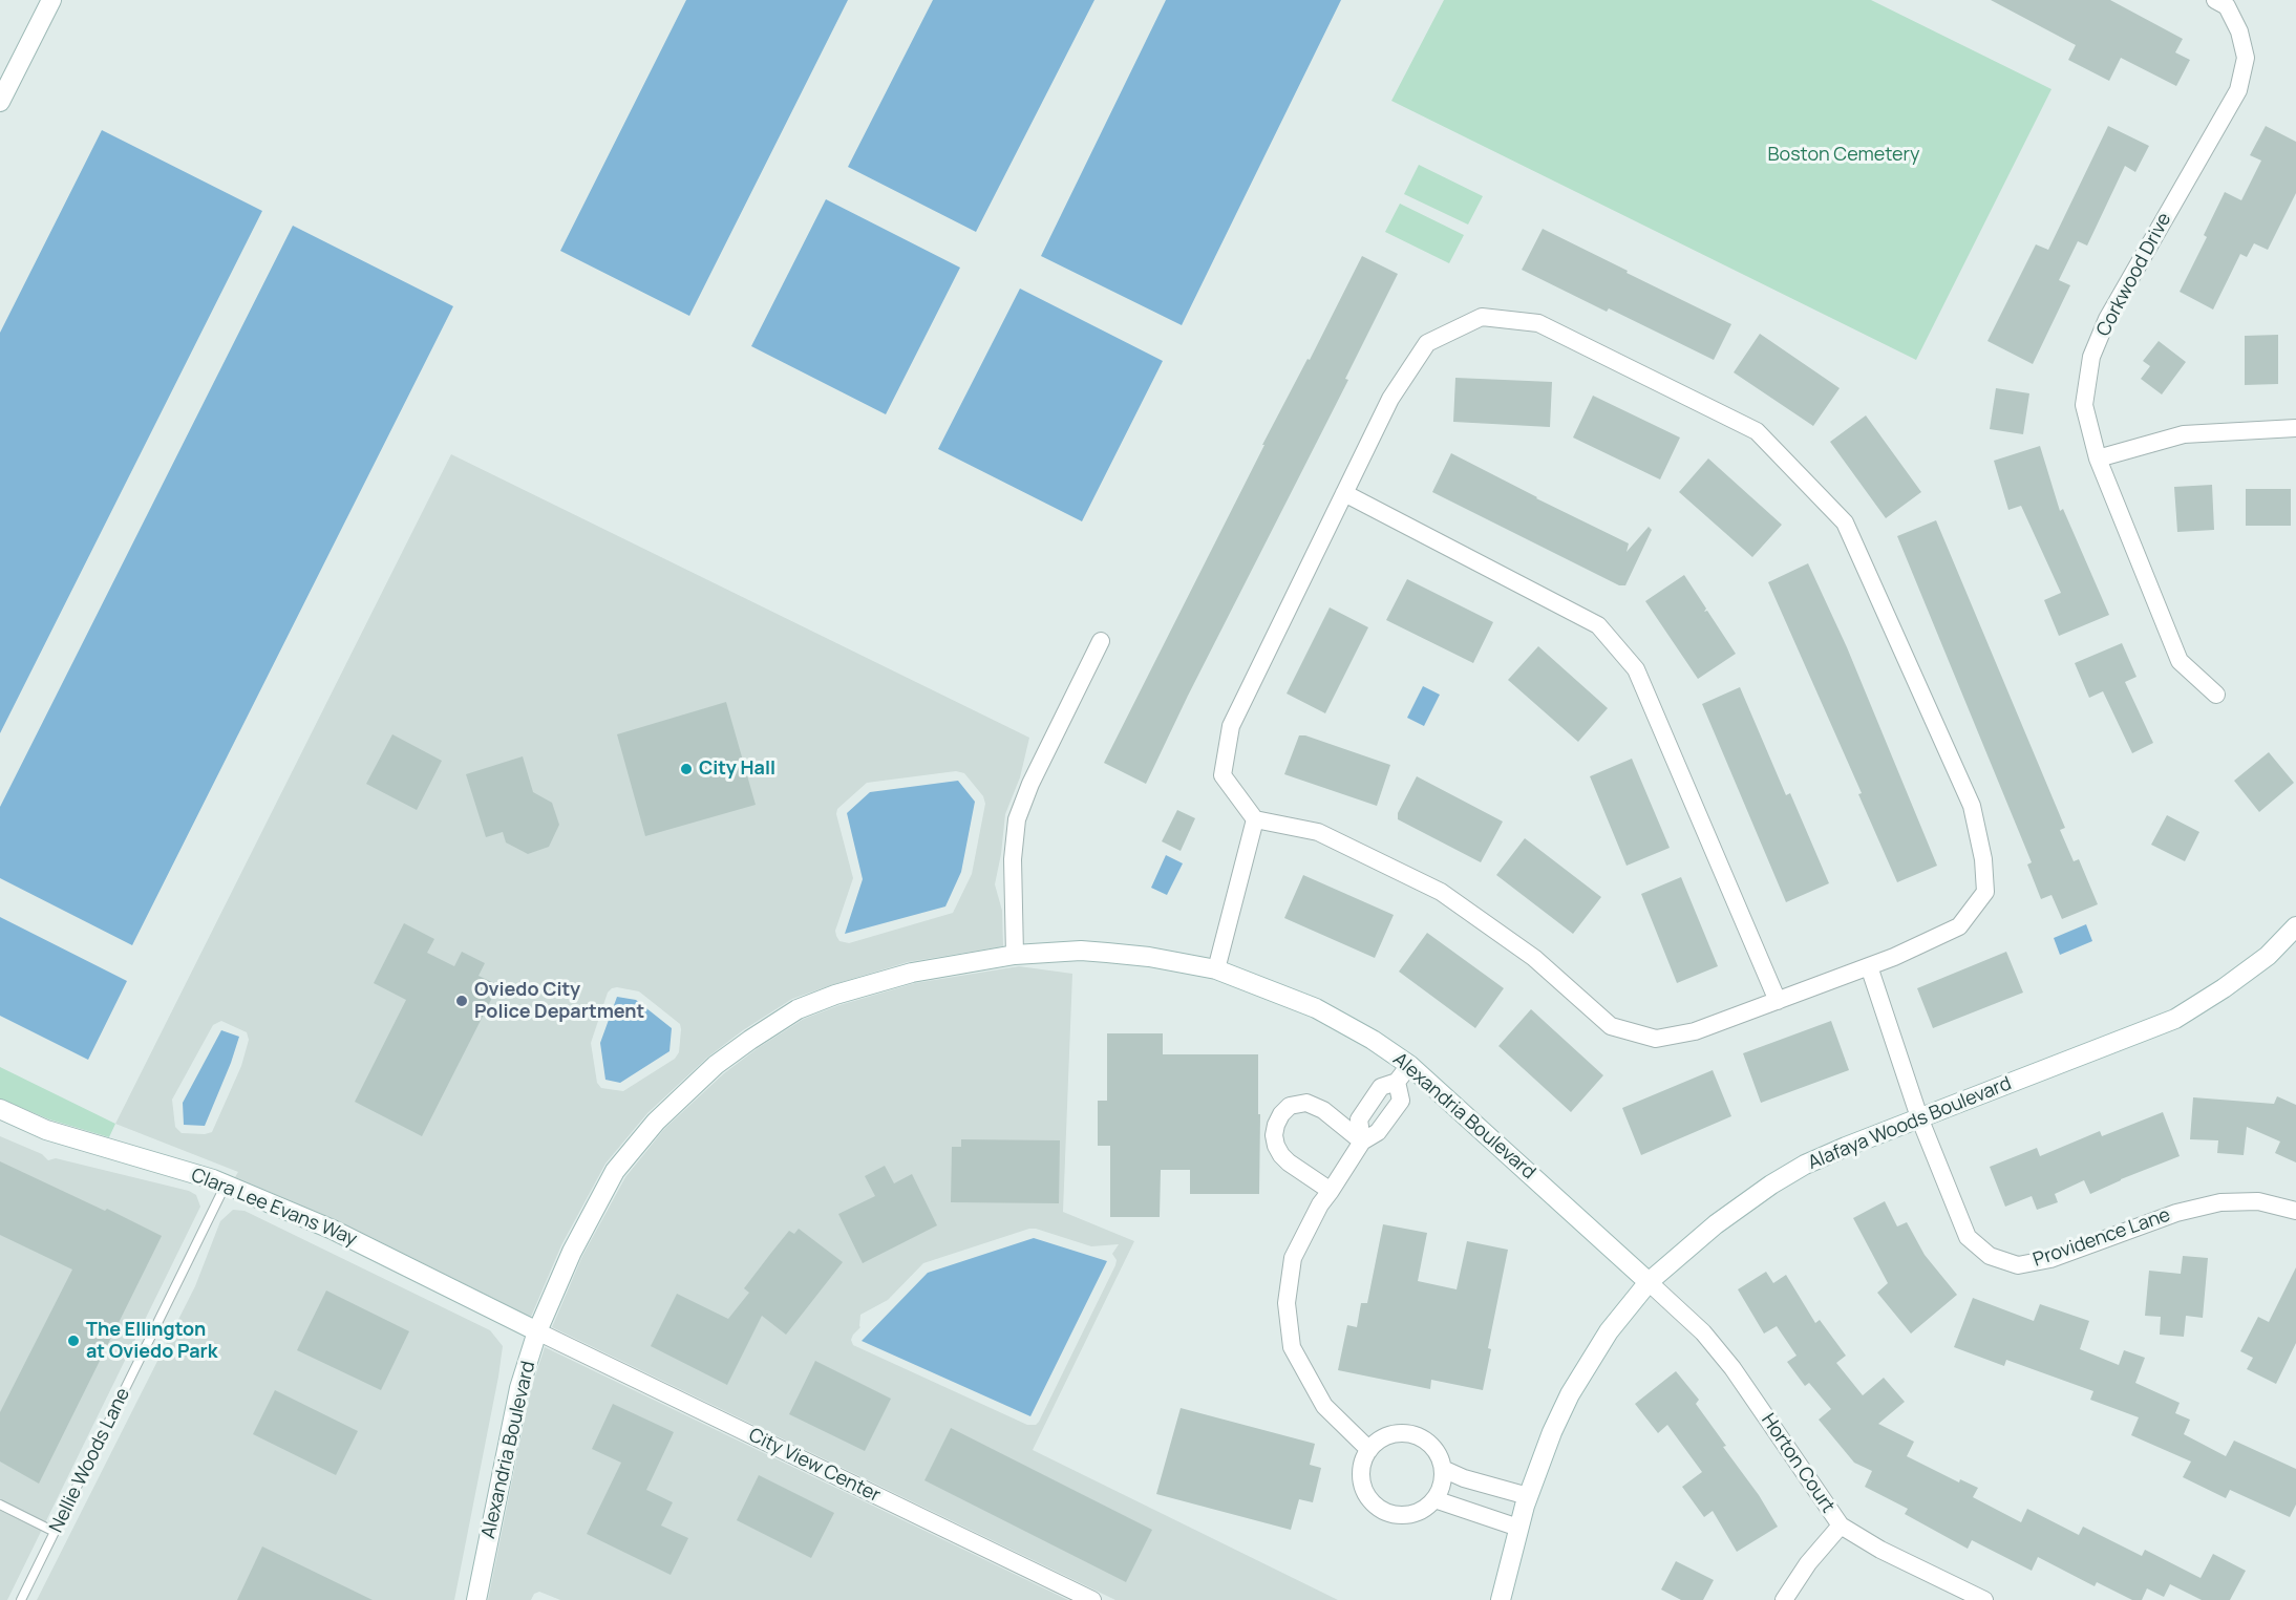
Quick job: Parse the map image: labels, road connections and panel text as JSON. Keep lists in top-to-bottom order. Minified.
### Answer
{"streets":{"street":["Corkwood Drive","Alexandria Boulevard","Alafaya Woods Boulevard","Clara Lee Evans Way","Providence Lane","Horton Court","City View Center"],"lane":["Nellie Woods Lane"]},"crossings":[["Alexandria Boulevard","Alafaya Woods Boulevard"],["Alexandria Boulevard","Clara Lee Evans Way"],["Alexandria Boulevard","Horton Court"],["Alexandria Boulevard","City View Center"],["Alafaya Woods Boulevard","Providence Lane"],["Alafaya Woods Boulevard","Horton Court"],["Clara Lee Evans Way","Nellie Woods Lane"],["Clara Lee Evans Way","City View Center"]],"parks":["Boston Cemetery"],"places":["City Hall","Oviedo City Police Department","The Ellington at Oviedo Park"]}
